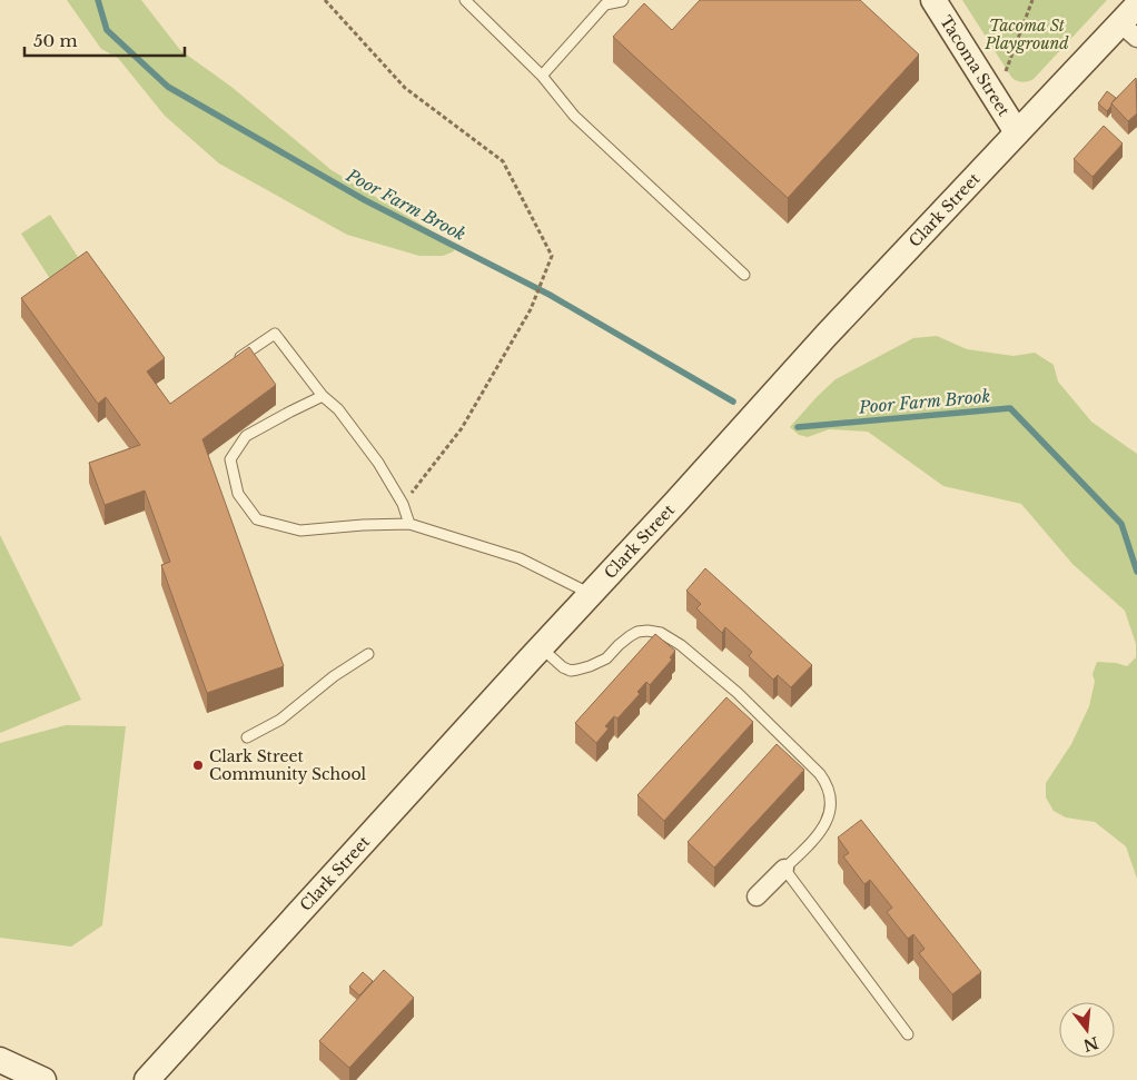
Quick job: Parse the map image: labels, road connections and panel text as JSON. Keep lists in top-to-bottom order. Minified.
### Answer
{"streets":{"street":["Tacoma Street","Clark Street"]},"crossings":[["Tacoma Street","Clark Street"]],"water":["Poor Farm Brook"],"parks":["Tacoma St Playground"],"places":["Clark Street Community School"],"scale_bar":"50 m","north":"bottom"}
